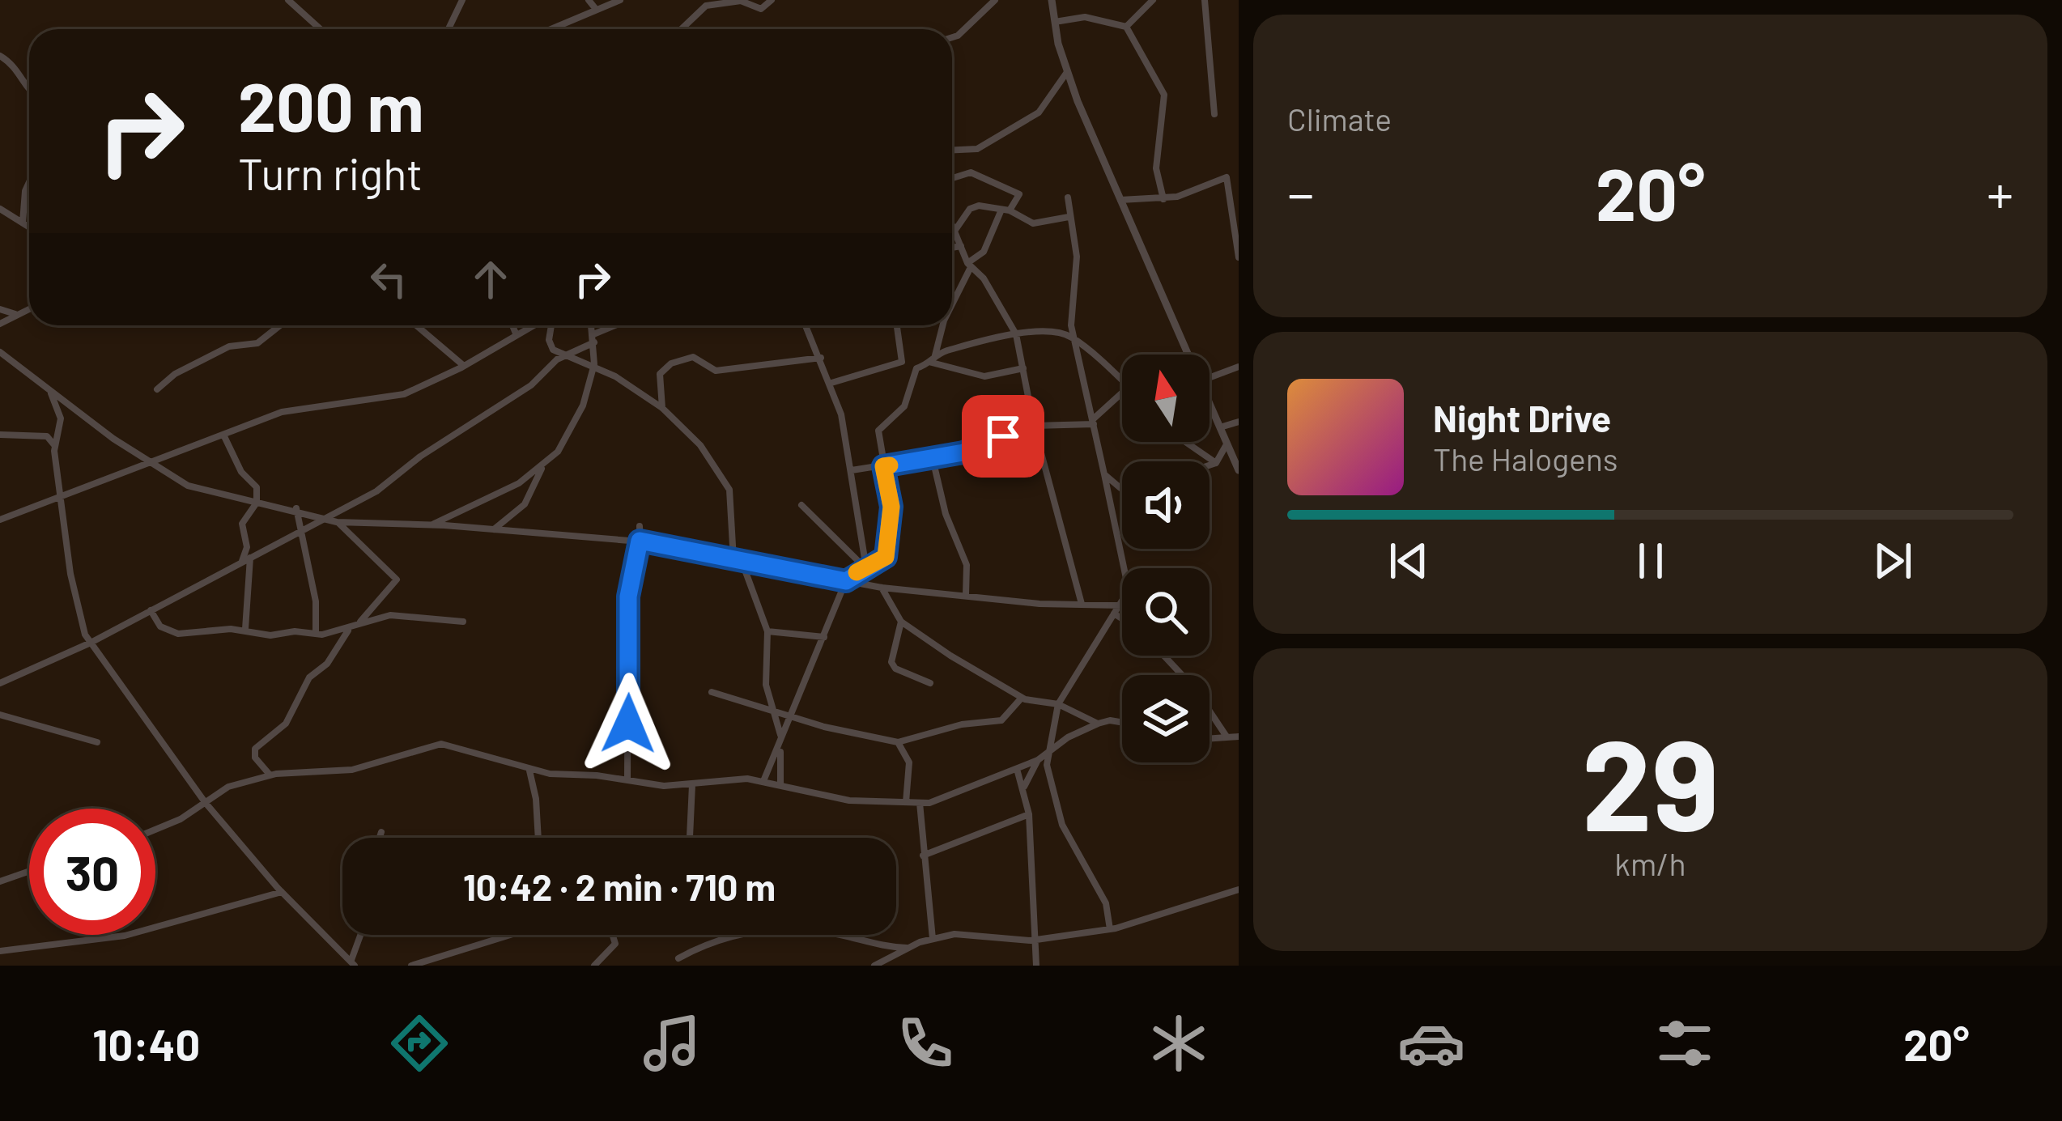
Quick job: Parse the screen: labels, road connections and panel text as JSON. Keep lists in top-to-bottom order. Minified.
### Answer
{"north":"top","page":{"tile":["Climate",["29","km/h"]],"turn":["200 m","Turn right"],"heat":["−","20°","+"],"song":["Night Drive","The Halogens"],"limit":"30","trip":"10:42 · 2 min · 710 m","tabs":["10:40","20°"]}}
